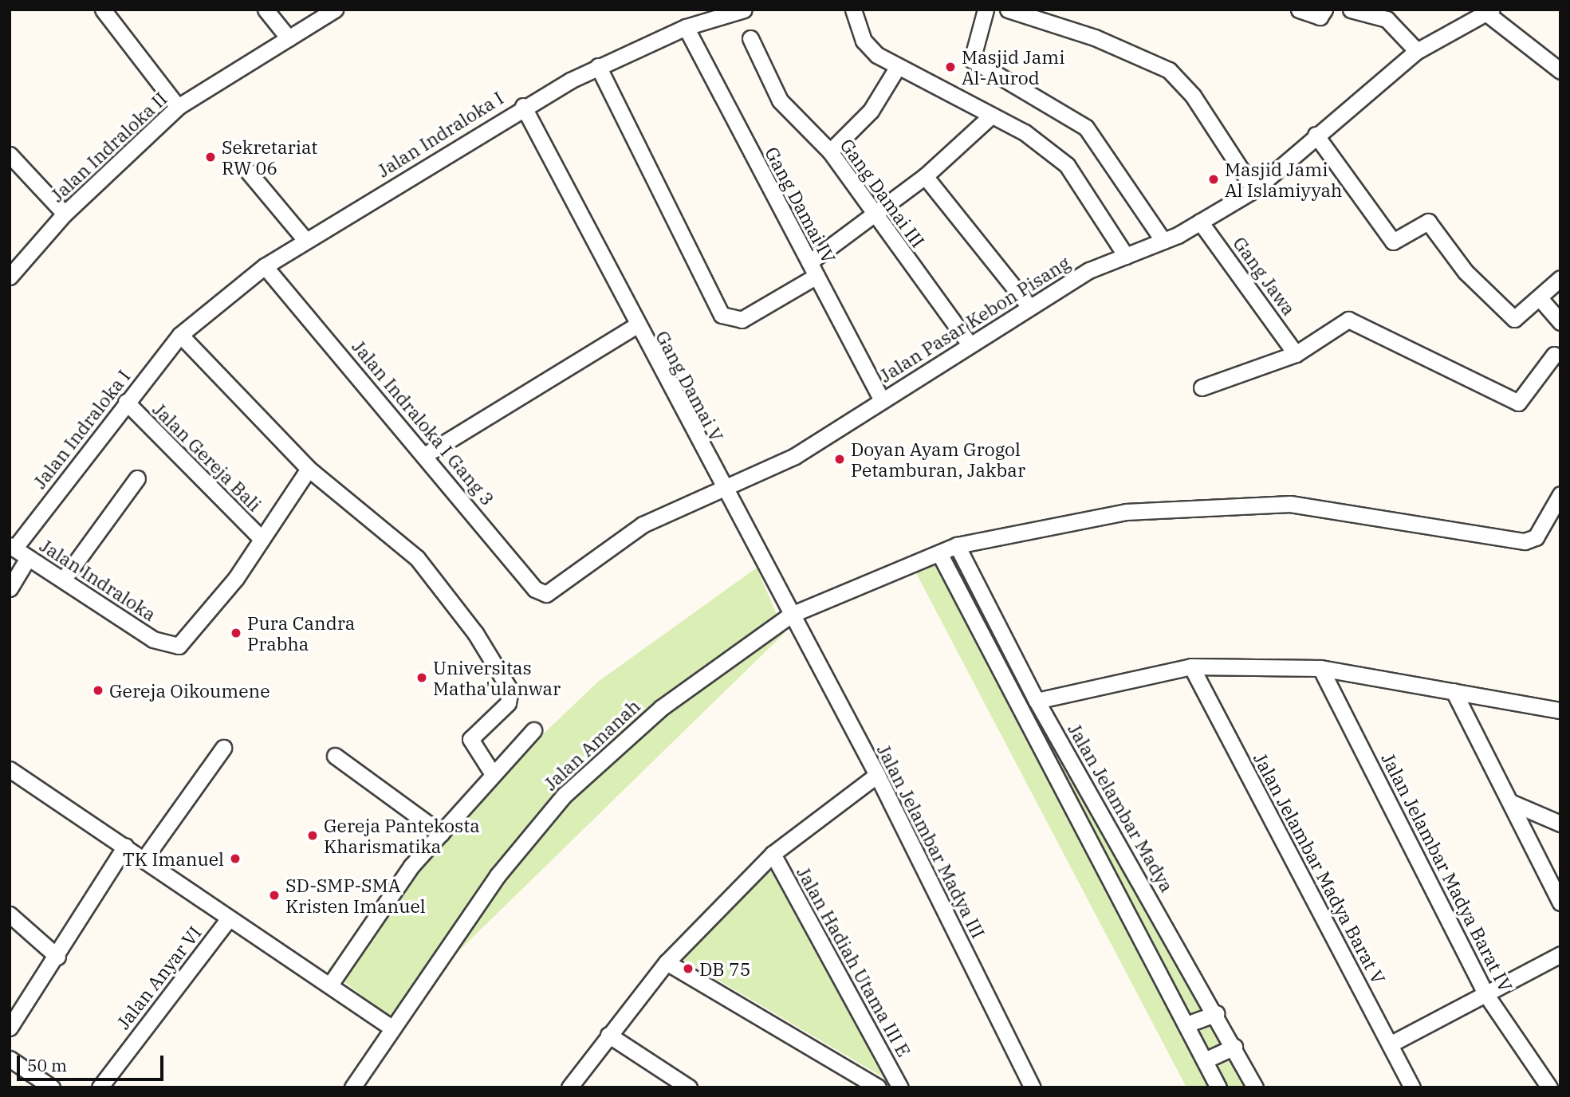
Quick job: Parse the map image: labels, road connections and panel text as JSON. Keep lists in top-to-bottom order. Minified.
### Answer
{"streets":{"street":["Jalan Indraloka I","Jalan Indraloka II","Gang Damai III","Gang Damai IV","Gang Jawa","Jalan Pasar Kebon Pisang","Gang Damai V","Jalan Indraloka I Gang 3","Jalan Gereja Bali","Jalan Indraloka","Jalan Amanah","Jalan Jelambar Madya","Jalan Jelambar Madya III","Jalan Jelambar Madya Barat V","Jalan Jelambar Madya Barat IV","Jalan Hadiah Utama III E","Jalan Anyar VI"]},"crossings":[["Jalan Indraloka I","Gang Damai IV"],["Jalan Indraloka I","Gang Damai V"],["Jalan Indraloka I","Jalan Indraloka I Gang 3"],["Jalan Indraloka I","Jalan Gereja Bali"],["Jalan Indraloka I","Jalan Indraloka"],["Gang Damai III","Jalan Pasar Kebon Pisang"],["Gang Damai IV","Jalan Pasar Kebon Pisang"],["Gang Jawa","Jalan Pasar Kebon Pisang"],["Jalan Pasar Kebon Pisang","Gang Damai V"],["Jalan Pasar Kebon Pisang","Jalan Indraloka I Gang 3"],["Gang Damai V","Jalan Amanah"],["Gang Damai V","Jalan Jelambar Madya III"],["Jalan Gereja Bali","Jalan Indraloka"],["Jalan Amanah","Jalan Jelambar Madya"],["Jalan Amanah","Jalan Jelambar Madya III"]],"places":["Masjid Jami Al-Aurod","Sekretariat RW 06","Masjid Jami Al Islamiyyah","Doyan Ayam Grogol Petamburan, Jakbar","Pura Candra Prabha","Universitas Matha'ulanwar","Gereja Oikoumene","Gereja Pantekosta Kharismatika","TK Imanuel","SD-SMP-SMA Kristen Imanuel","DB 75"],"scale_bar":"50 m"}
